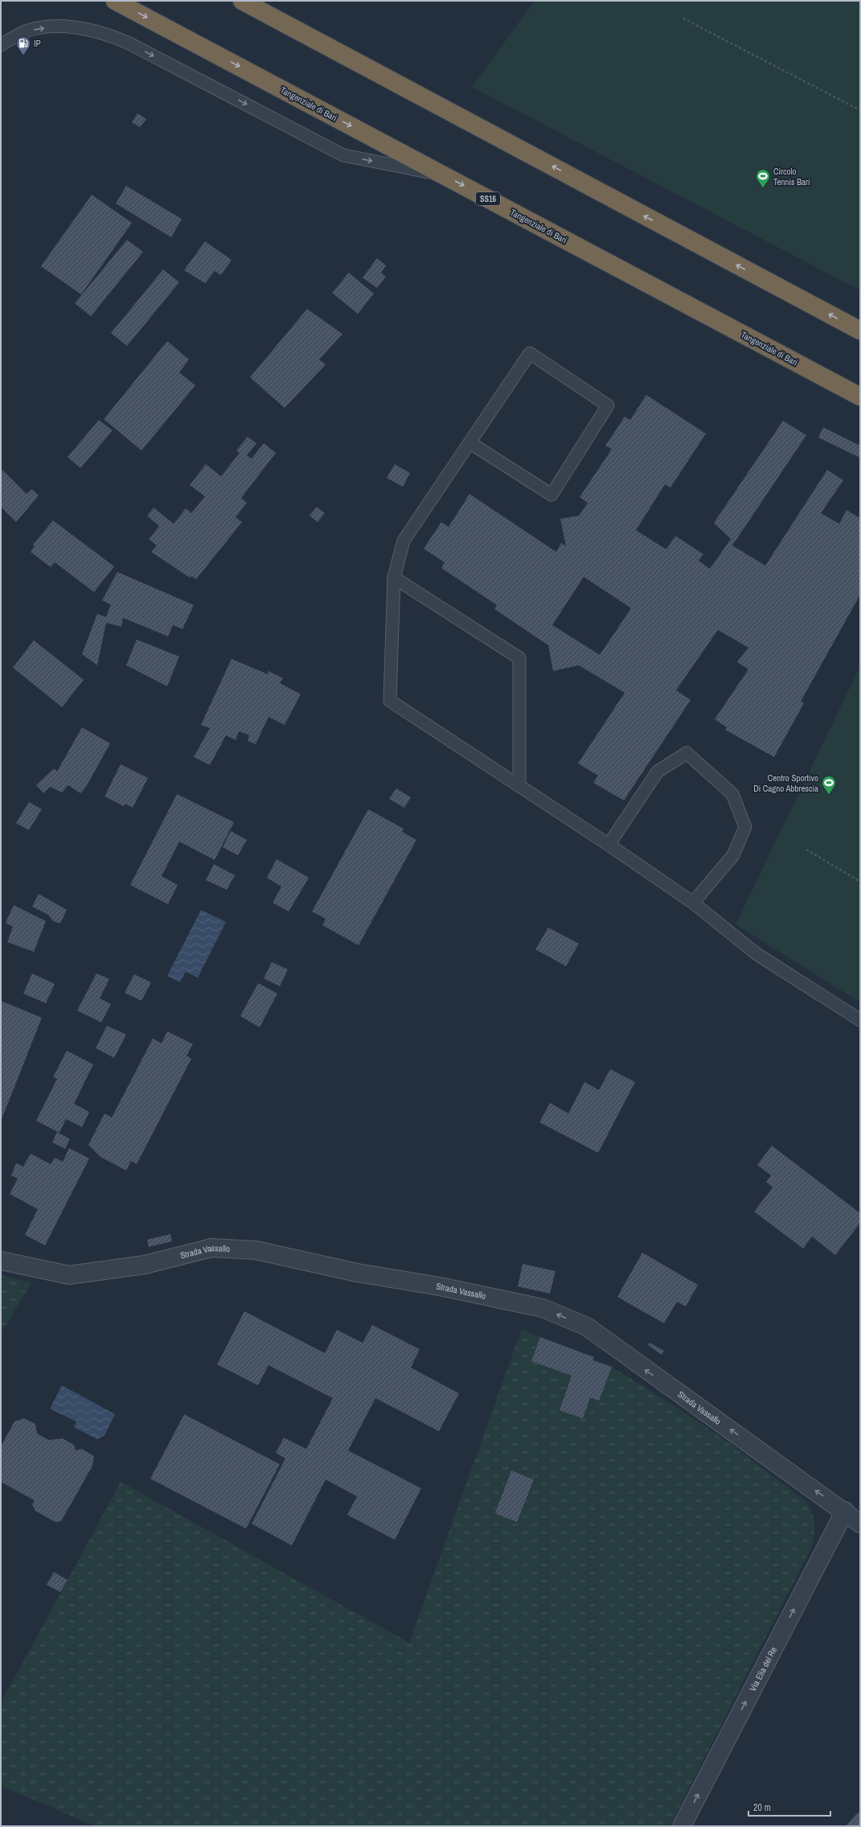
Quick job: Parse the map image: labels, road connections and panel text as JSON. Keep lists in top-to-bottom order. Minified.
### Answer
{"streets":{"highway":["Tangenziale di Bari","SS16"],"street":["Strada Vassallo","Via Elia del Re"]},"crossings":[["Strada Vassallo","Via Elia del Re"]],"one_way":["Strada Vassallo","Via Elia del Re"],"places":{"fuel station":["IP"],"sports":["Circolo Tennis Bari","Centro Sportivo Di Cagno Abbrescia"]},"scale_bar":"20 m"}
